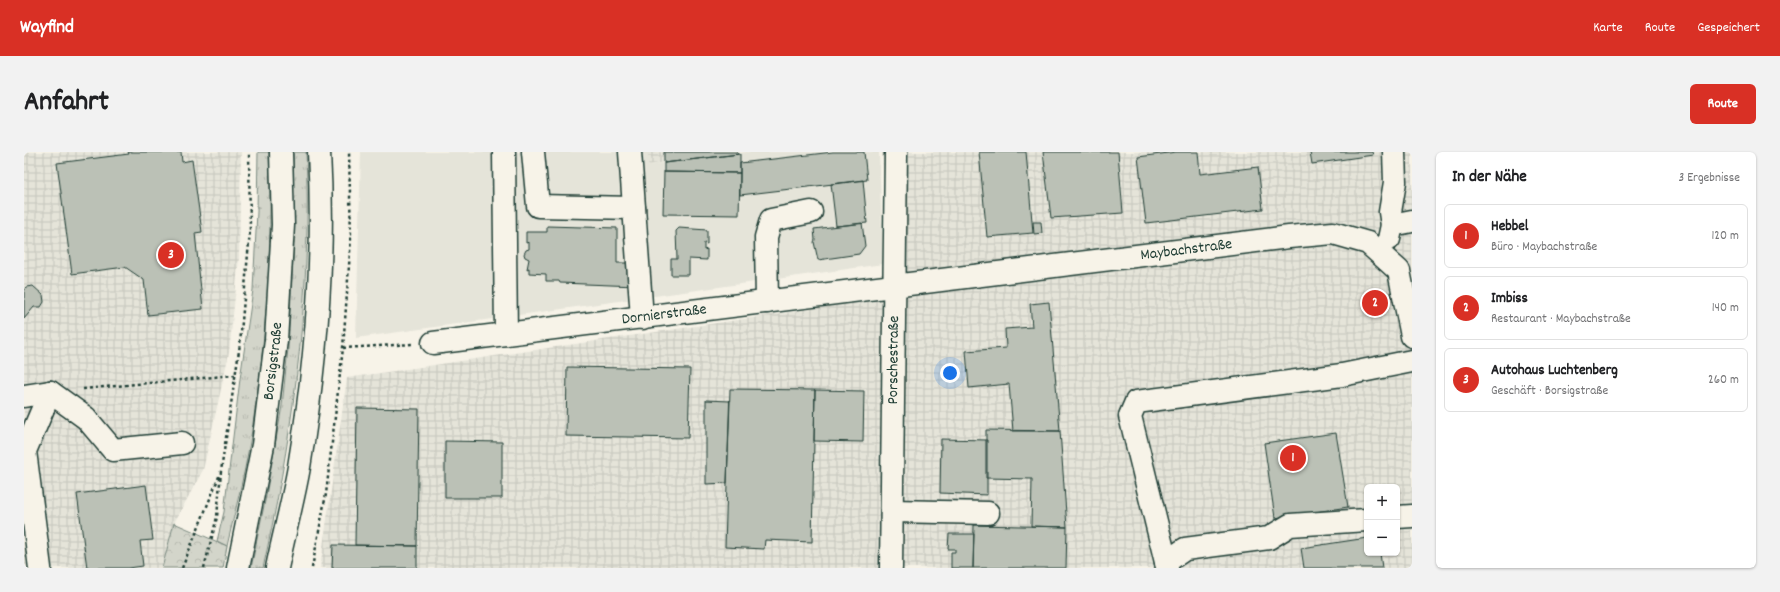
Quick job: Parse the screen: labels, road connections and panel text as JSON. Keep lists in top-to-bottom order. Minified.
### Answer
{"streets":{"street":["Maybachstraße","Dornierstraße","Porschestraße","Borsigstraße"]},"crossings":[["Maybachstraße","Dornierstraße"],["Maybachstraße","Porschestraße"],["Dornierstraße","Porschestraße"]],"page":{"header":"Wayfind","nav":["Karte","Route","Gespeichert"],"title":"Anfahrt","buttons":"Route","heading":["In der Nähe","3 Ergebnisse"],"list":[{"mark":"1","name":"Hebbel","note":"Büro · Maybachstraße","value":"120 m"},{"mark":"2","name":"Imbiss","note":"Restaurant · Maybachstraße","value":"140 m"},{"mark":"3","name":"Autohaus Luchtenberg","note":"Geschäft · Borsigstraße","value":"260 m"}],"pins":["3","2","1"],"map_buttons":["+","−"]}}
